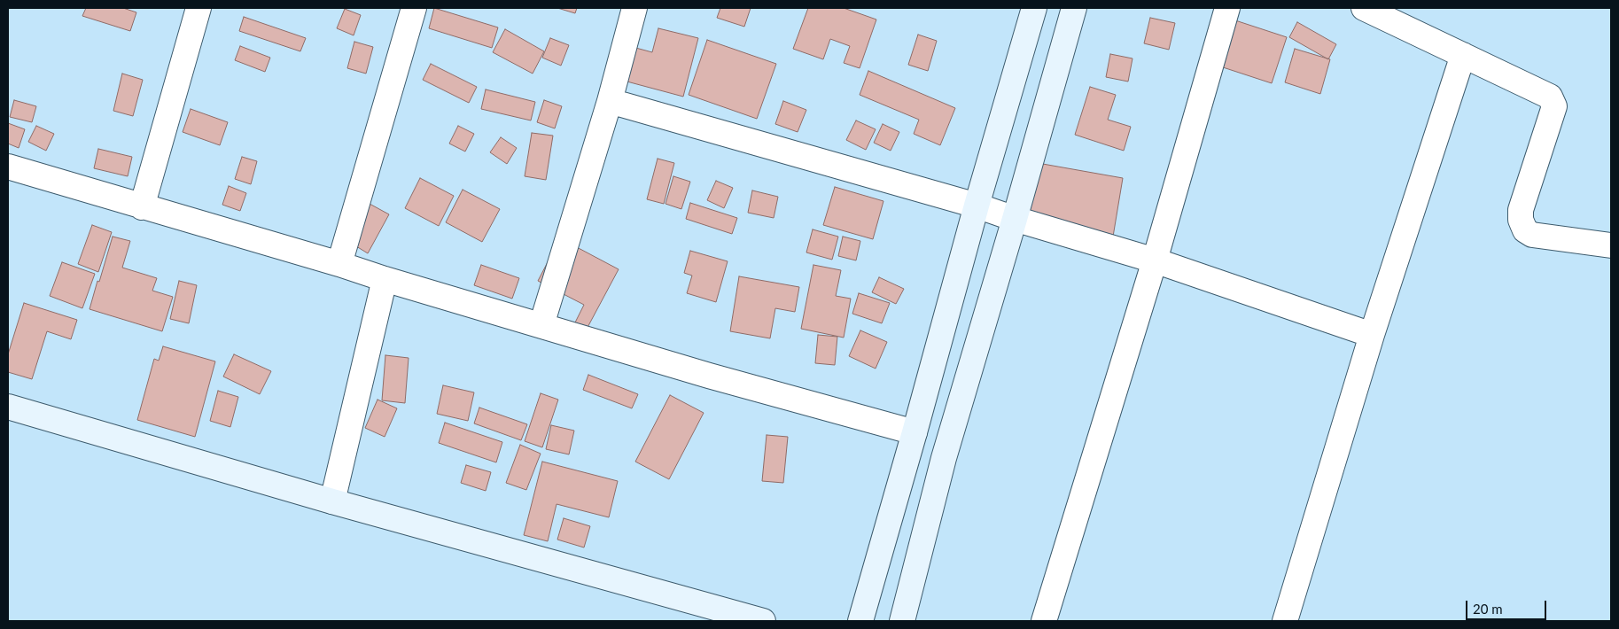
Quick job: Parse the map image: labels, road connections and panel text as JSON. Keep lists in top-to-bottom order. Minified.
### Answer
{"scale_bar":"20 m"}
